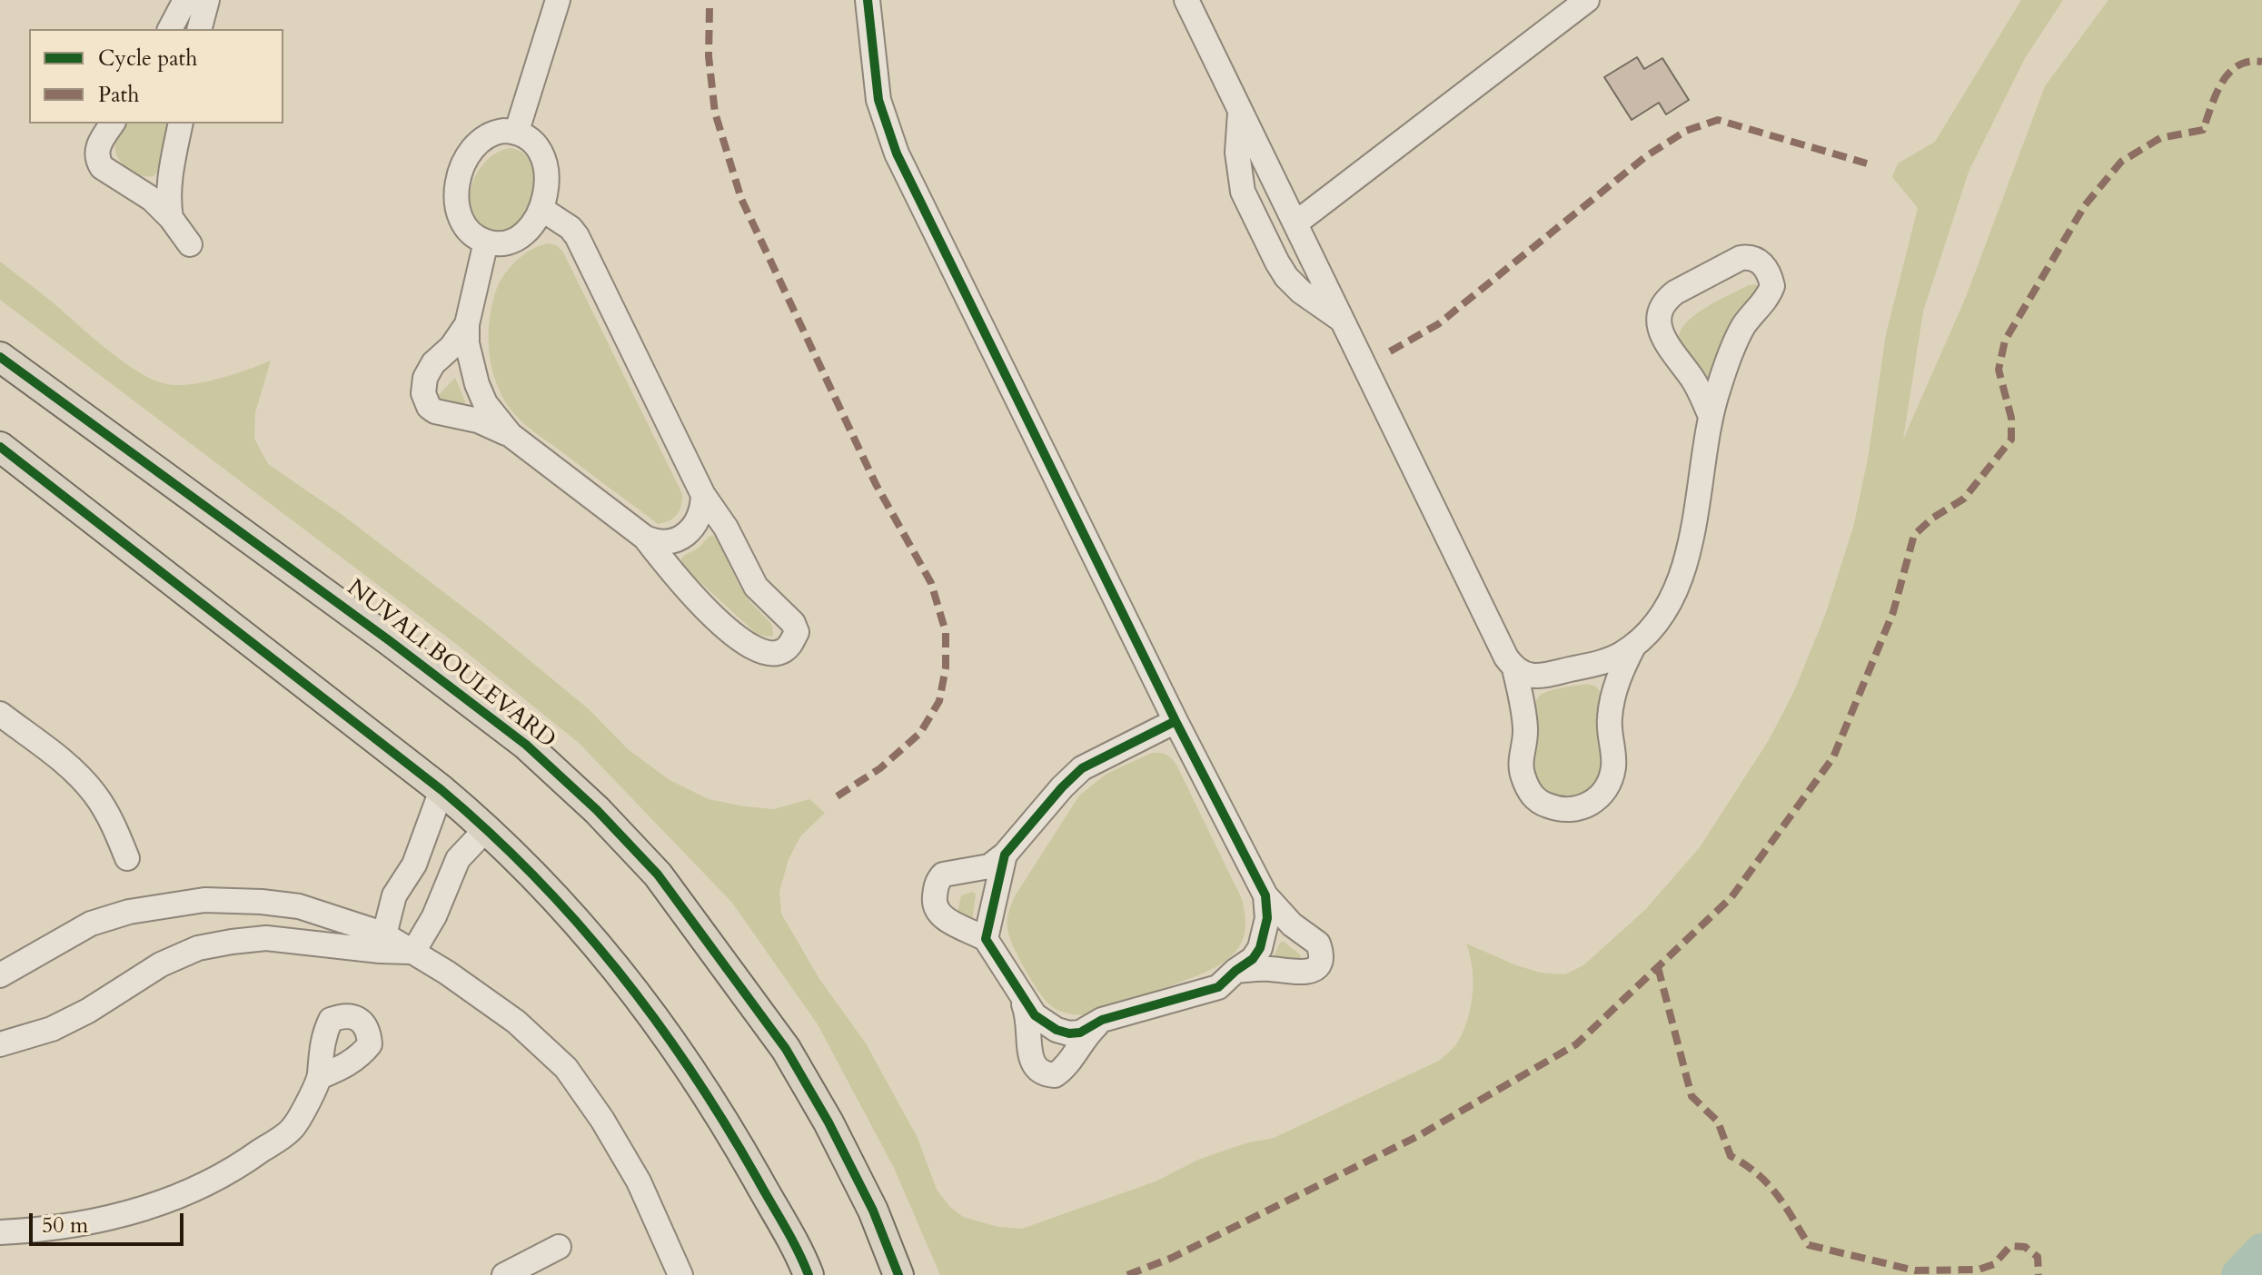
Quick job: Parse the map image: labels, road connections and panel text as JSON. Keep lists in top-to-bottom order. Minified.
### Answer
{"streets":{"main road":["NUVALI BOULEVARD"]},"legend":["Cycle path","Path"],"scale_bar":"50 m"}
